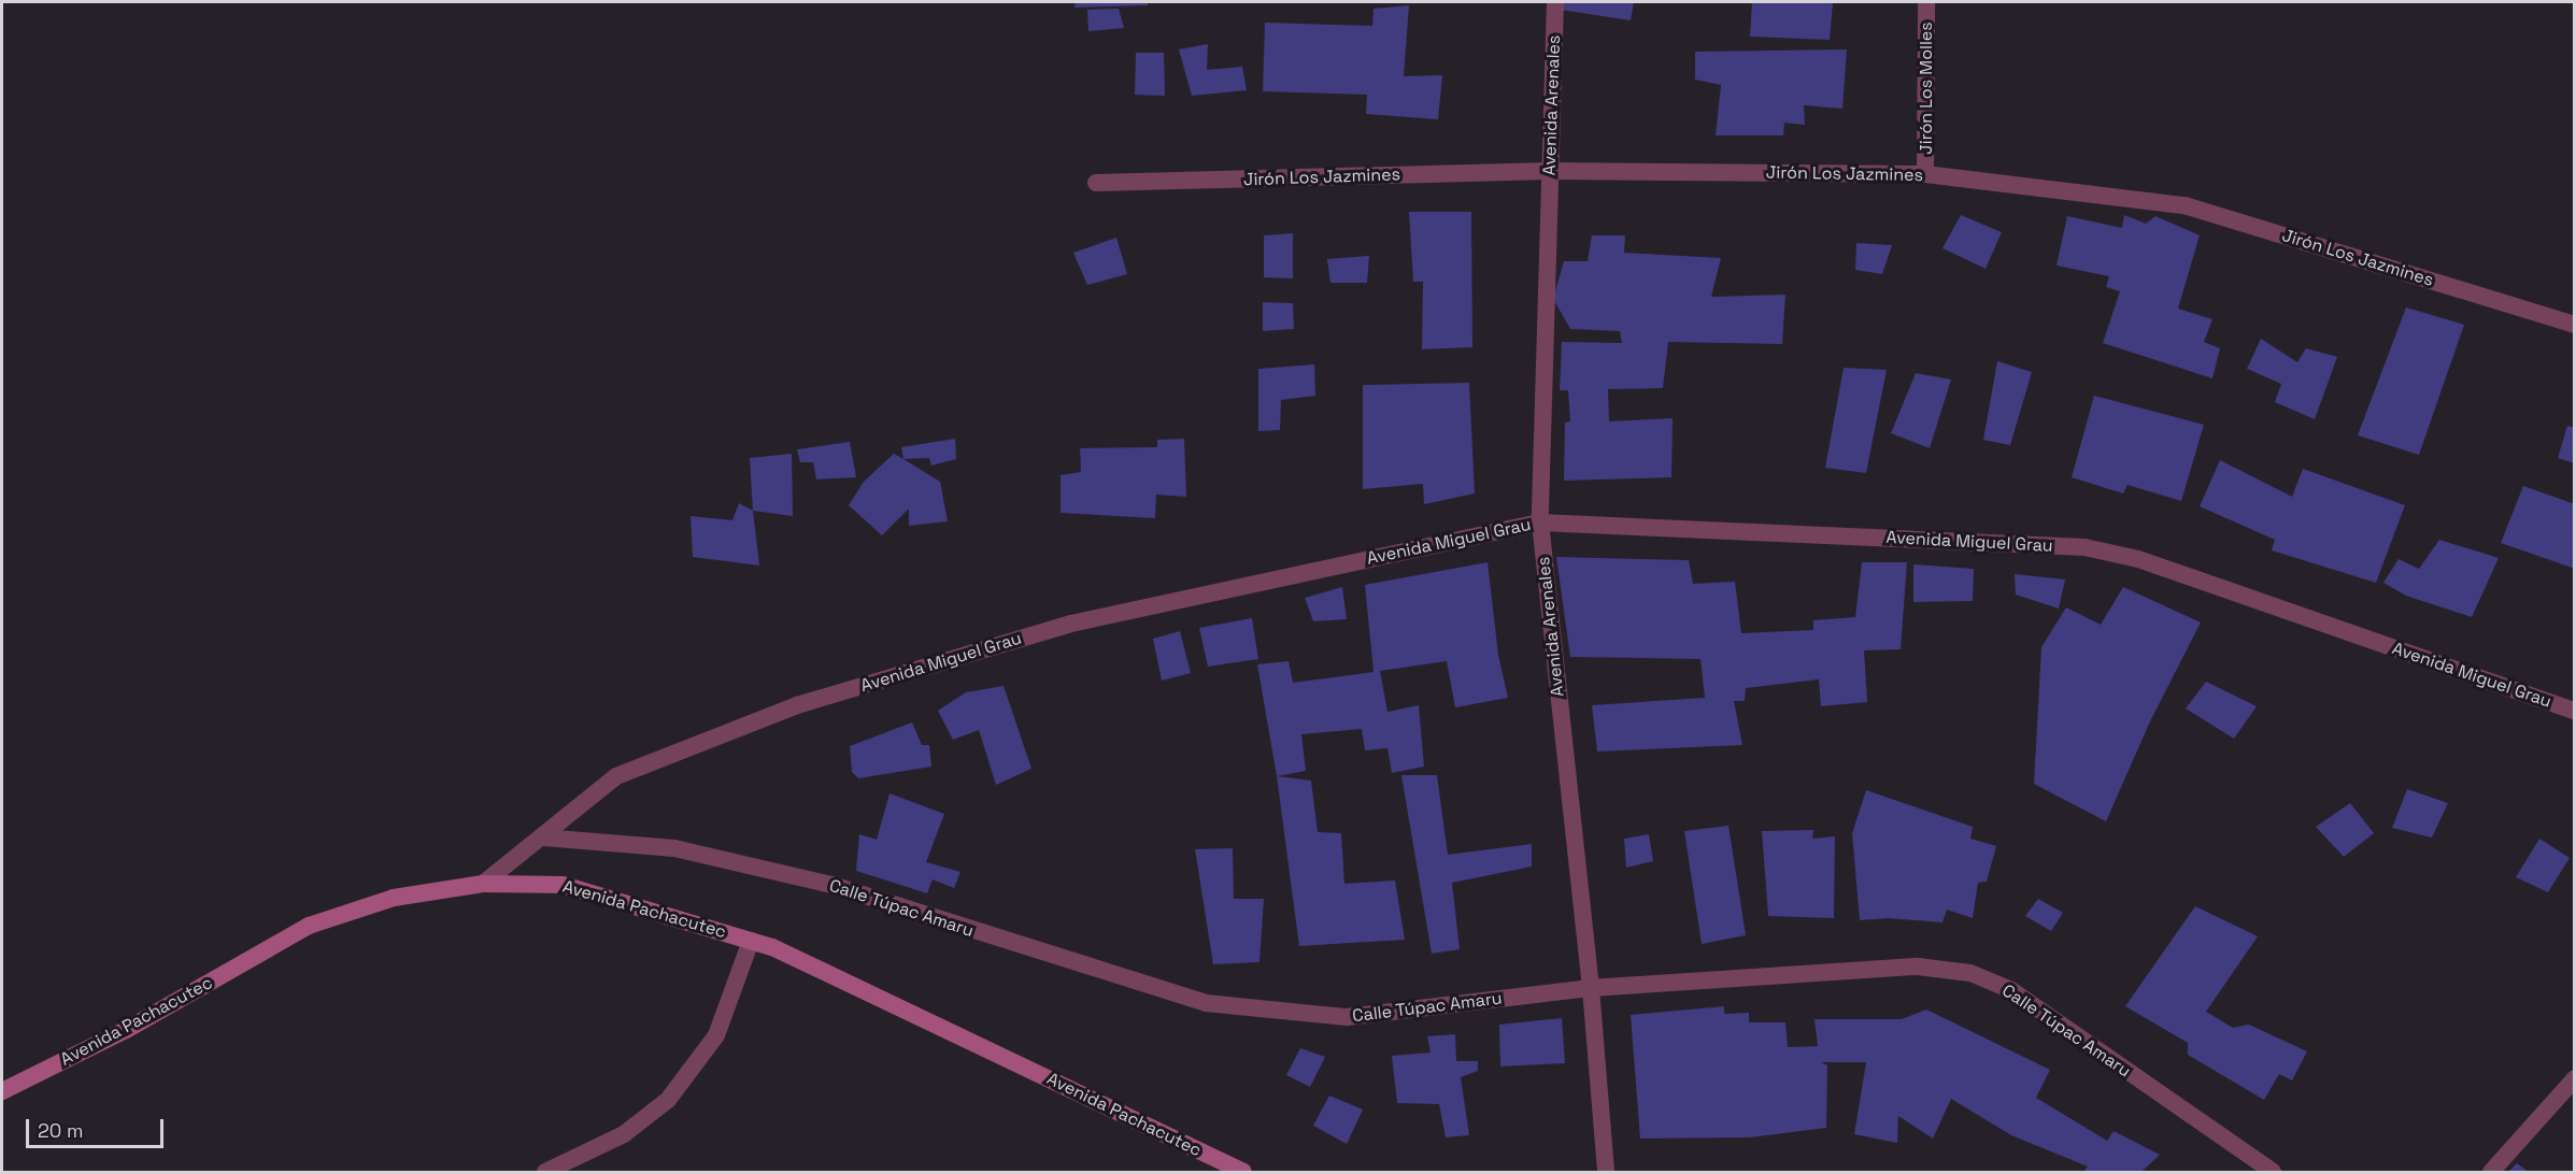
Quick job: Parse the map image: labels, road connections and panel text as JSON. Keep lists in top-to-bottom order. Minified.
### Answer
{"streets":{"main road":["Avenida Pachacutec"],"street":["Jirón Los Molles","Avenida Arenales","Jirón Los Jazmines","Avenida Miguel Grau","Calle Túpac Amaru"]},"crossings":[["Jirón Los Molles","Jirón Los Jazmines"],["Avenida Arenales","Jirón Los Jazmines"],["Avenida Arenales","Avenida Miguel Grau"],["Avenida Arenales","Calle Túpac Amaru"],["Avenida Miguel Grau","Calle Túpac Amaru"],["Avenida Miguel Grau","Avenida Pachacutec"]],"scale_bar":"20 m"}
